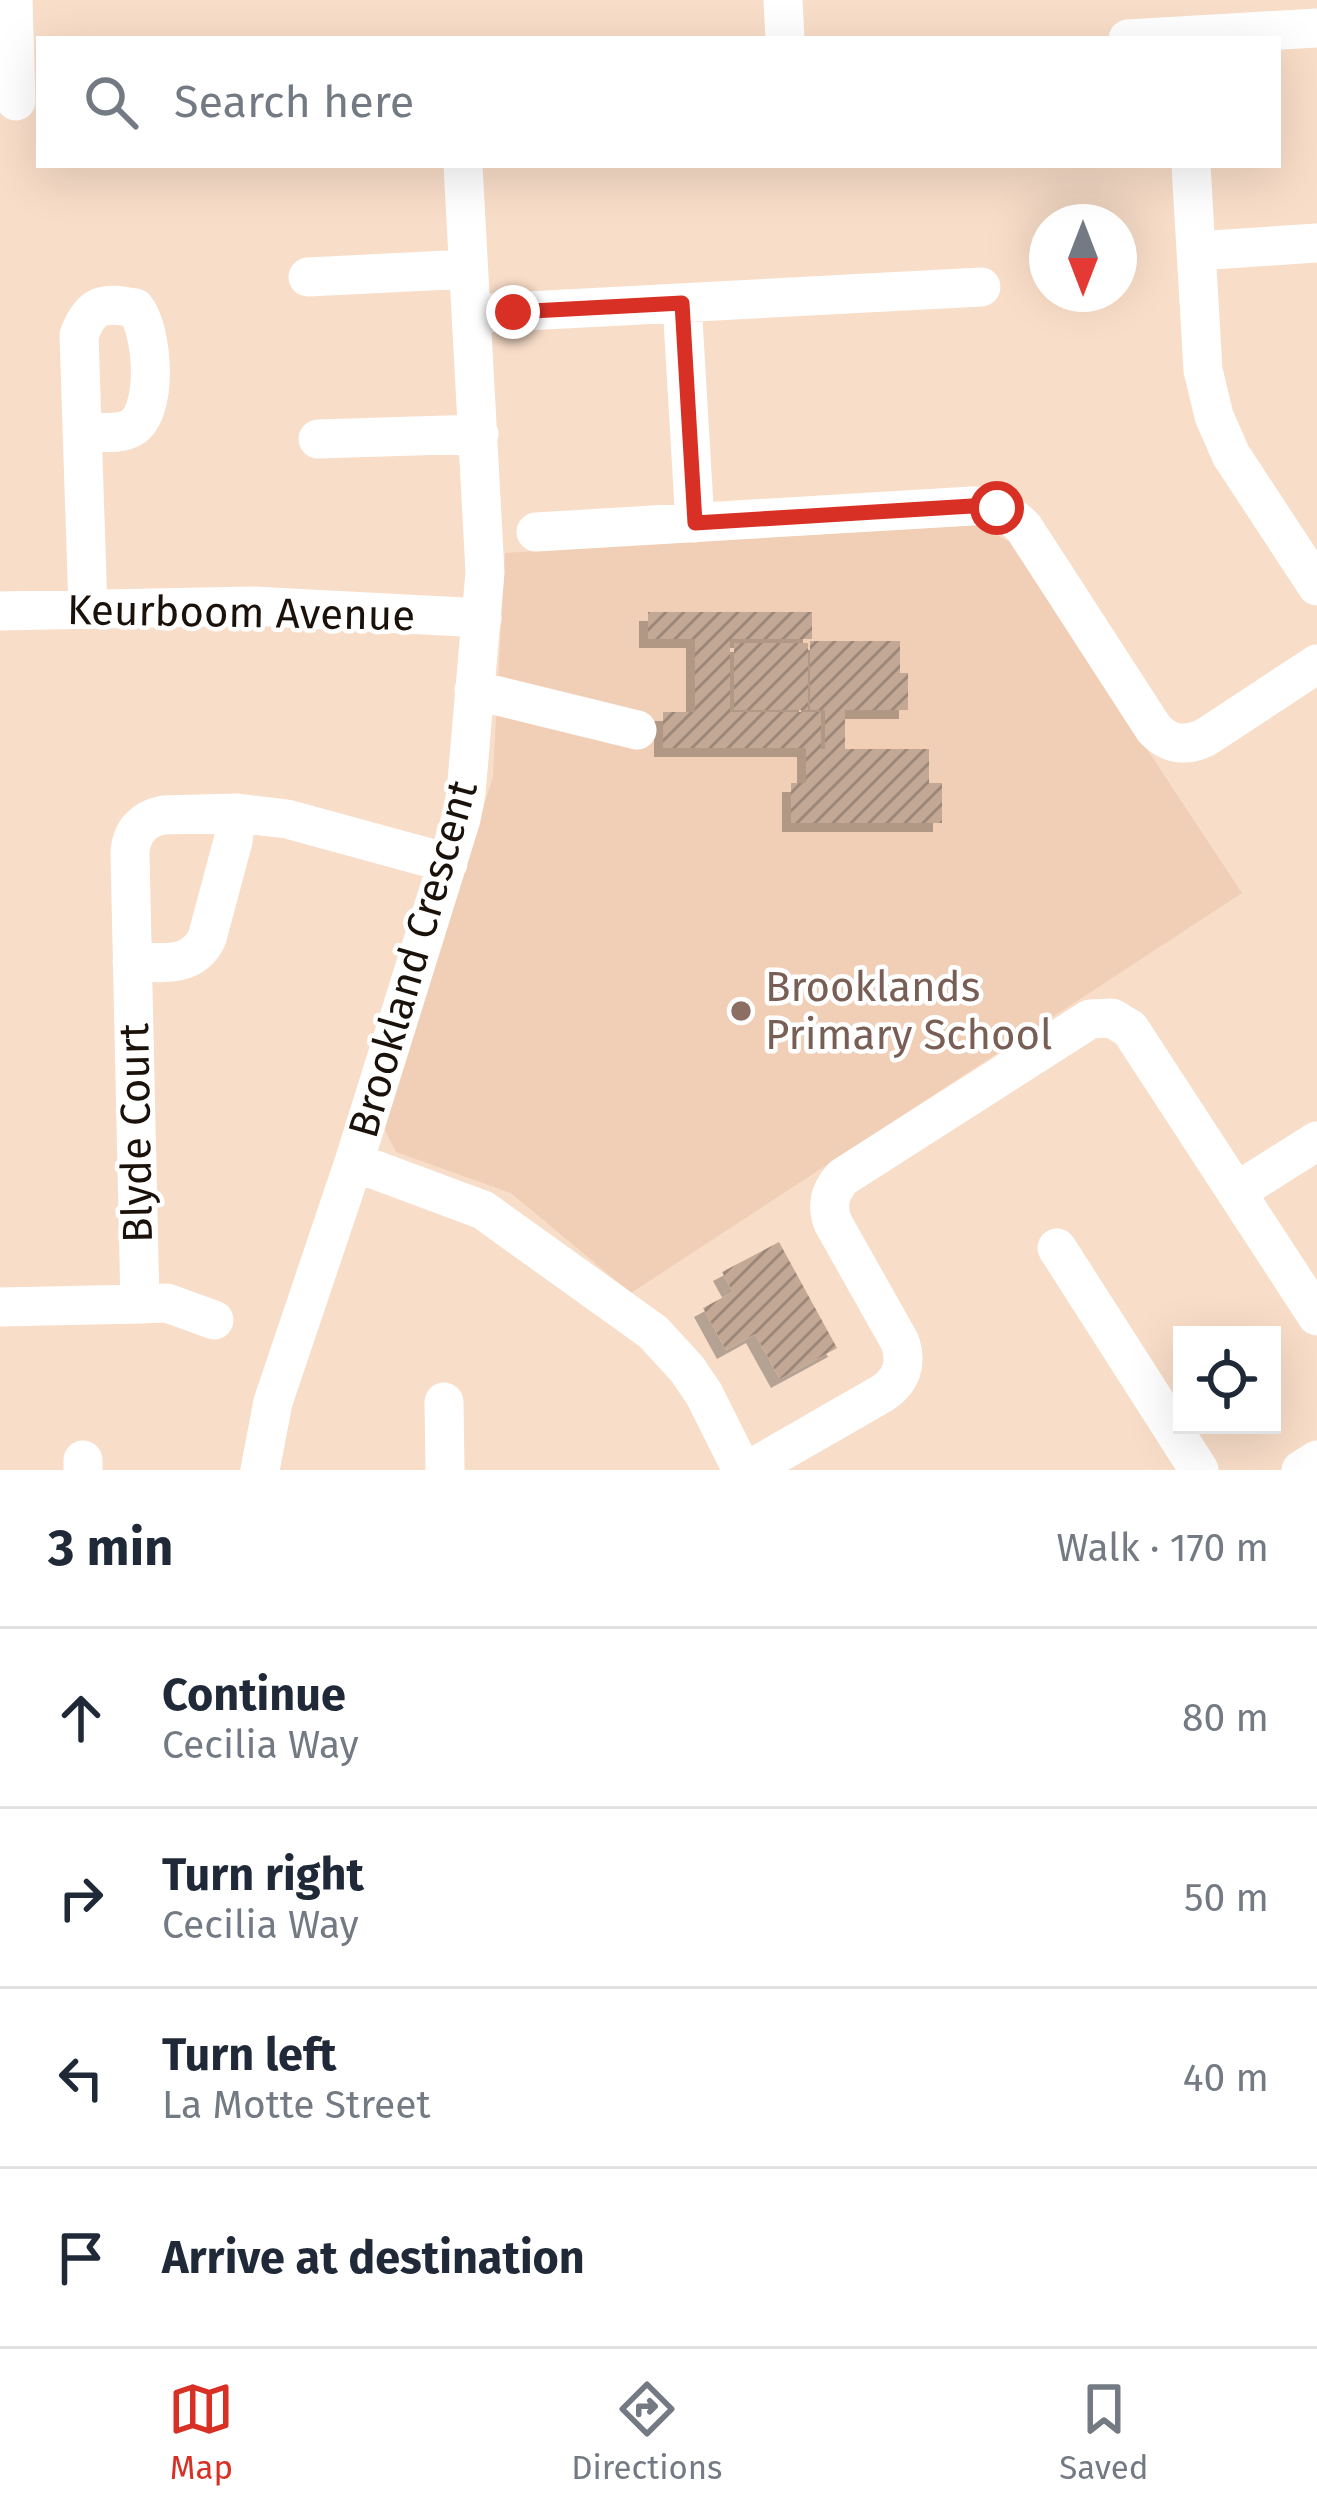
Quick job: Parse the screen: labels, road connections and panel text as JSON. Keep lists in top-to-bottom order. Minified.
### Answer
{"streets":{"street":["Keurboom Avenue","Brookland Crescent","Blyde Court"]},"crossings":[["Keurboom Avenue","Brookland Crescent"],["Brookland Crescent","Blyde Court"]],"places":["Brooklands Primary School"],"north":"bottom","page":{"search":"Search here","heading":["3 min","Walk · 170 m"],"list":[["Continue","Cecilia Way","80 m"],["Turn right","Cecilia Way","50 m"],["Turn left","La Motte Street","40 m"],"Arrive at destination"],"nav":["Map","Directions","Saved"]}}
